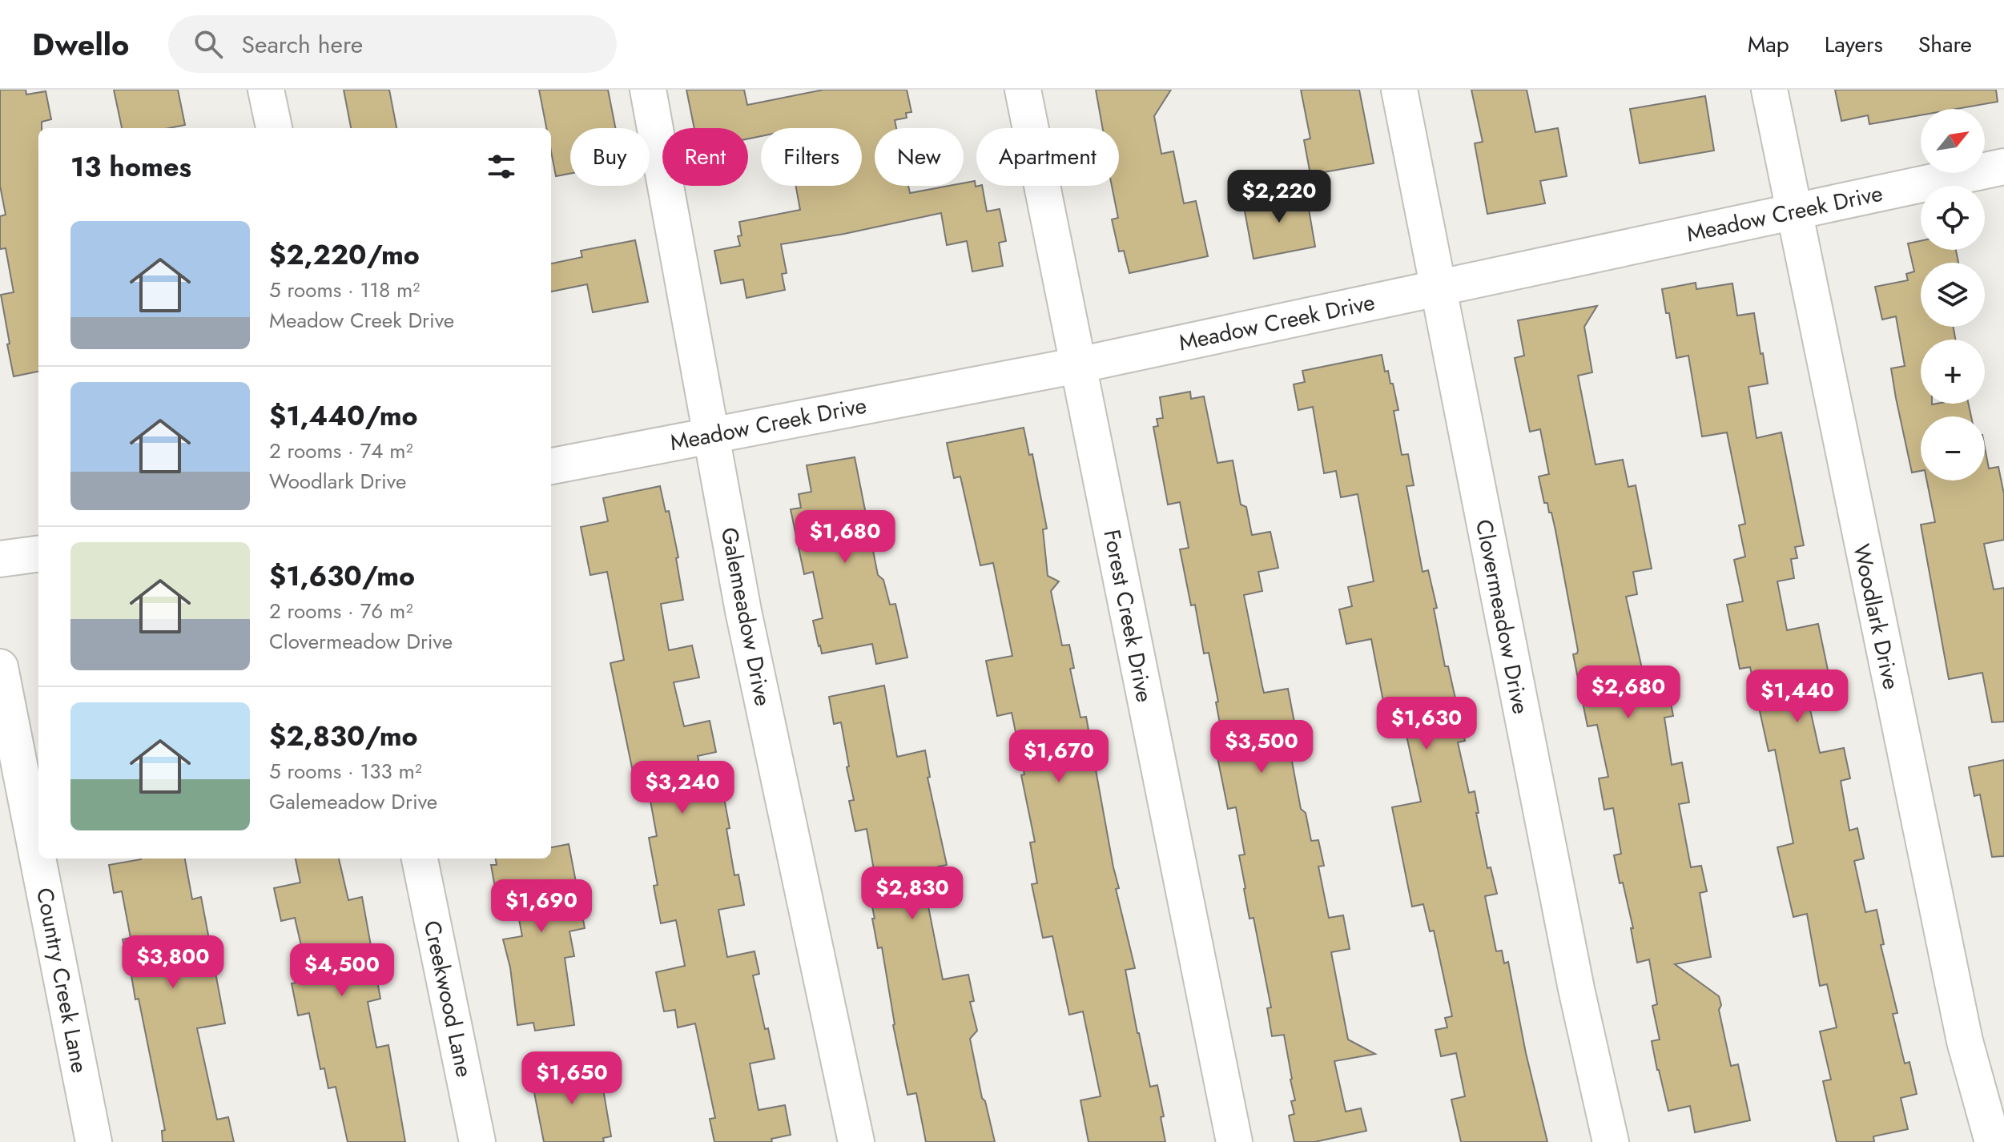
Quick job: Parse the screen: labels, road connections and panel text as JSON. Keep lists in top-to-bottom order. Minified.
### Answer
{"streets":{"street":["Meadow Creek Drive","Forest Creek Drive","Galemeadow Drive","Clovermeadow Drive","Woodlark Drive","Country Creek Lane","Creekwood Lane"]},"crossings":[["Meadow Creek Drive","Forest Creek Drive"],["Meadow Creek Drive","Galemeadow Drive"],["Meadow Creek Drive","Clovermeadow Drive"],["Meadow Creek Drive","Woodlark Drive"]],"north":"top right","page":{"header":"Dwello","search":"Search here","nav":["Map","Layers","Share"],"map_buttons":["+","−"],"chip":["Buy","Rent","Filters","New","Apartment"],"heading":"13 homes","price":["$2,220","$1,680","$2,680","$1,440","$1,630","$3,500","$1,670","$3,240","$2,830","$1,690","$3,800","$4,500","$1,650"],"list":[{"name":"$2,220/mo","note":"5 rooms · 118 m² · Meadow Creek Drive"},{"name":"$1,440/mo","note":"2 rooms · 74 m² · Woodlark Drive"},{"name":"$1,630/mo","note":"2 rooms · 76 m² · Clovermeadow Drive"},{"name":"$2,830/mo","note":"5 rooms · 133 m² · Galemeadow Drive"}]}}
